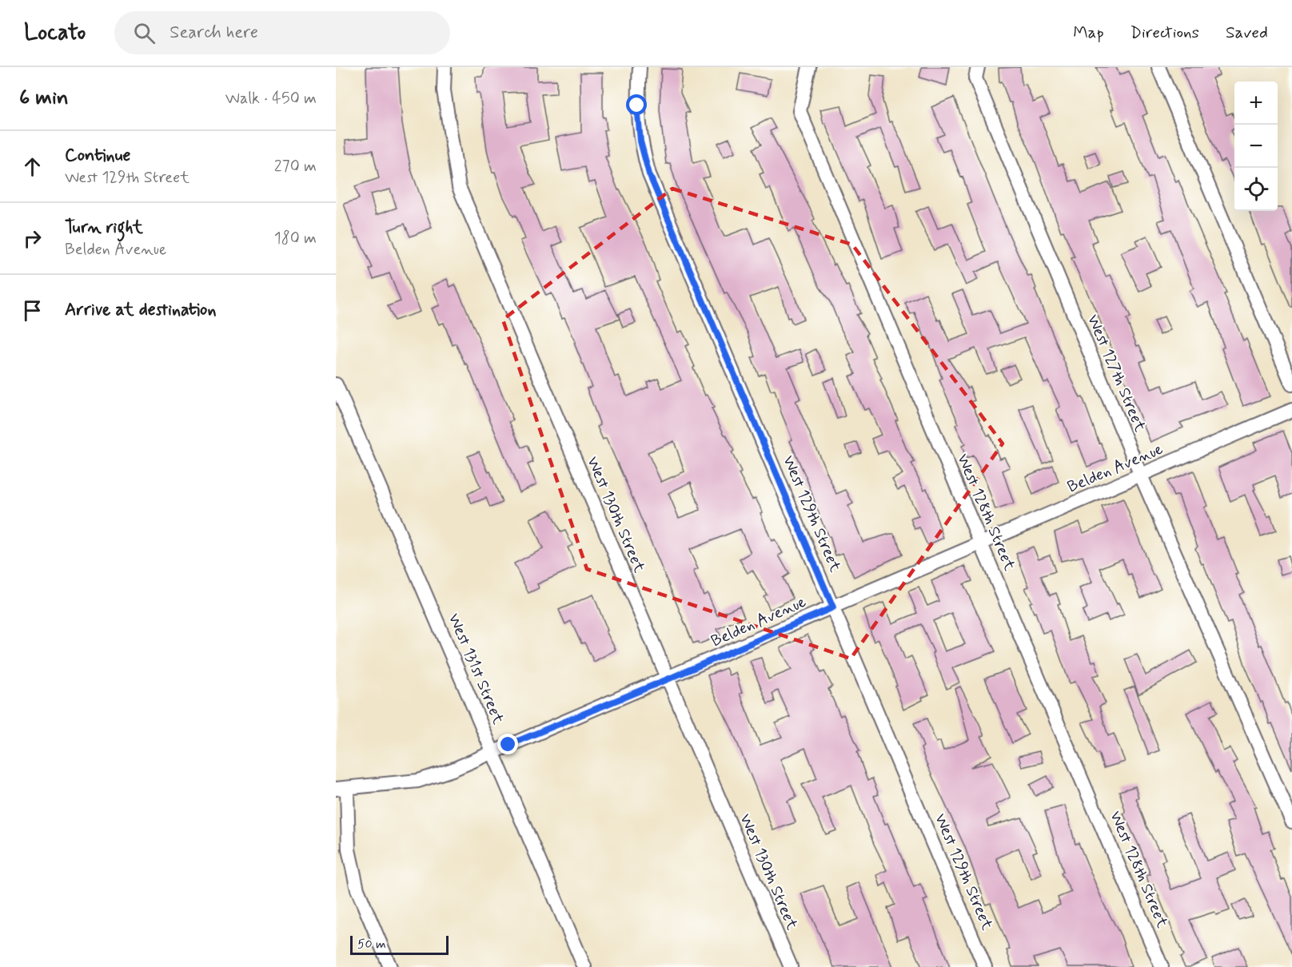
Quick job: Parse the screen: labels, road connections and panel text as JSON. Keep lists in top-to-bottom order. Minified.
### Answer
{"streets":{"street":["West 127th Street","Belden Avenue","West 128th Street","West 129th Street","West 130th Street","West 131st Street"]},"crossings":[["West 127th Street","Belden Avenue"],["Belden Avenue","West 128th Street"],["Belden Avenue","West 129th Street"],["Belden Avenue","West 130th Street"],["Belden Avenue","West 131st Street"]],"scale_bar":"50 m","page":{"header":"Locato","search":"Search here","nav":["Map","Directions","Saved"],"heading":["6 min","Walk · 450 m"],"map_buttons":["+","−"],"list":[["Continue","West 129th Street","270 m"],["Turn right","Belden Avenue","180 m"],"Arrive at destination"],"scale":"50 m"}}
